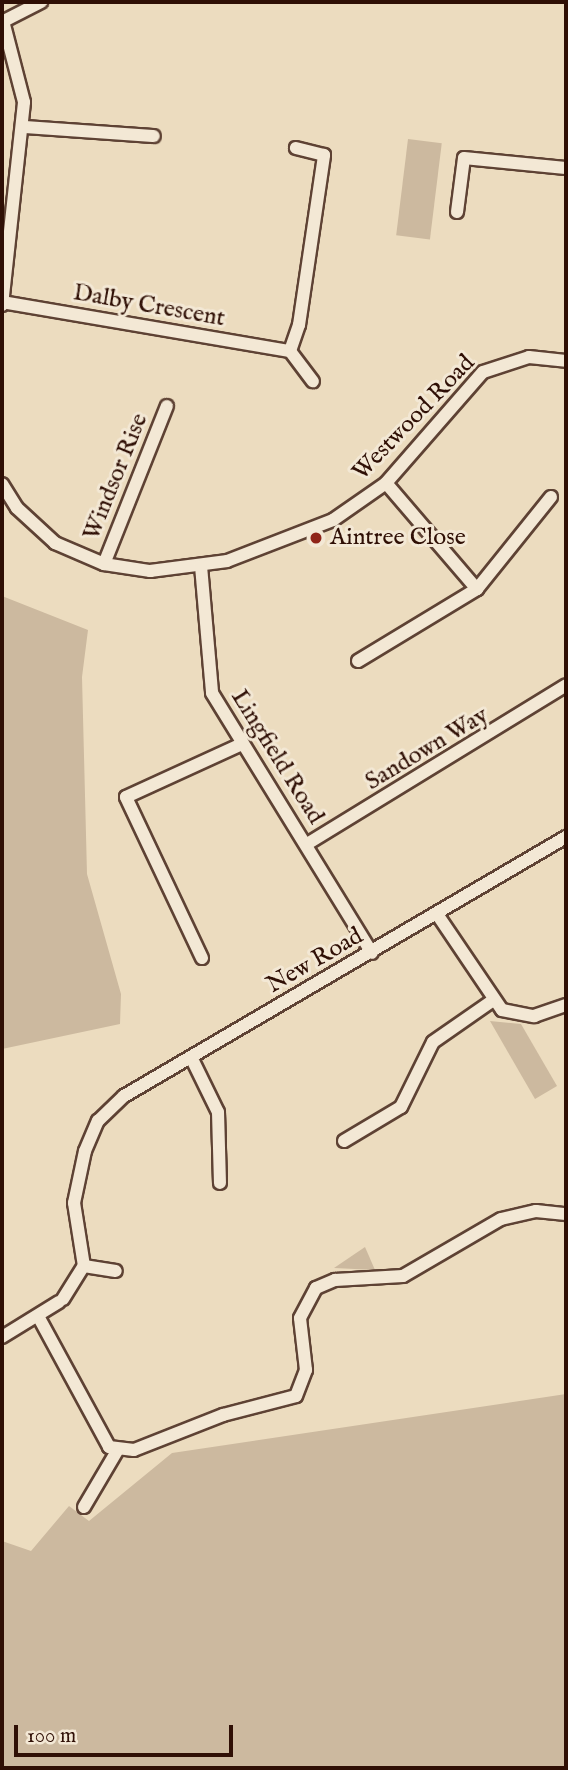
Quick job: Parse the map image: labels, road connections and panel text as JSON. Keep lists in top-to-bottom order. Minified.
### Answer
{"streets":{"street":["Dalby Crescent","Westwood Road","Windsor Rise","Sandown Way","Lingfield Road","New Road"]},"crossings":[["Westwood Road","Windsor Rise"],["Westwood Road","Lingfield Road"],["Sandown Way","Lingfield Road"],["Lingfield Road","New Road"]],"places":["Aintree Close"],"scale_bar":"100 m"}
